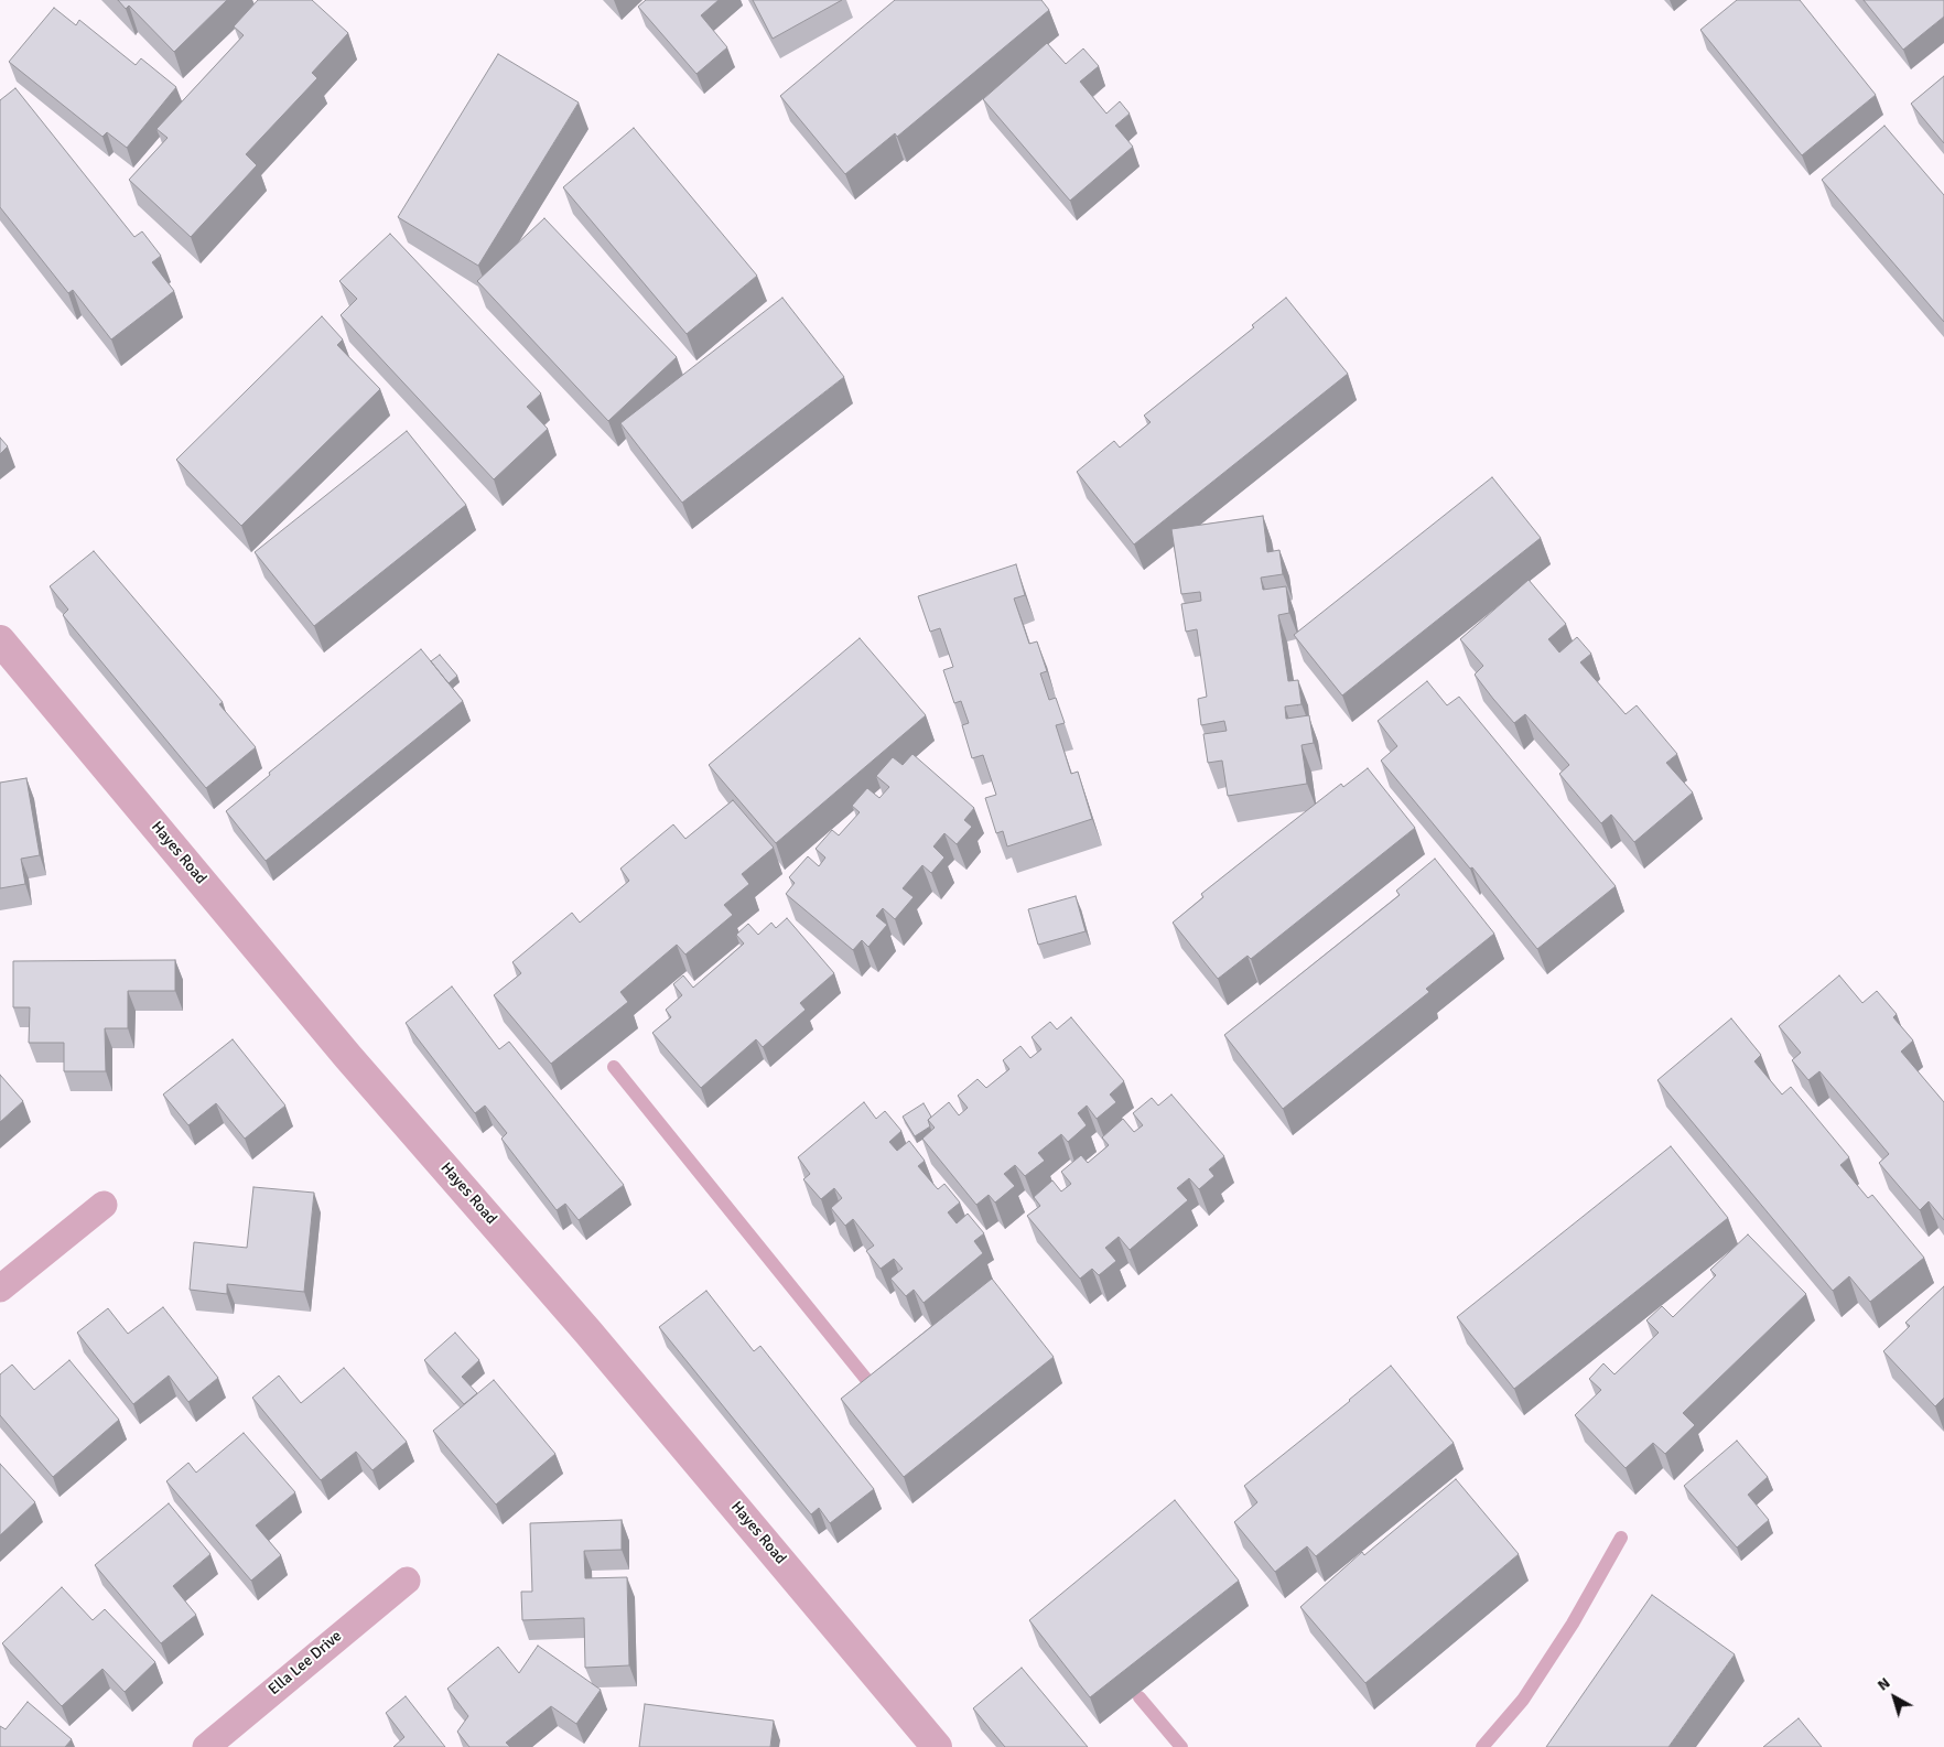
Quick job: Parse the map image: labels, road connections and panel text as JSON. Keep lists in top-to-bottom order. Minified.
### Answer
{"streets":{"street":["Hayes Road","Ella Lee Drive"]},"north":"top left"}
